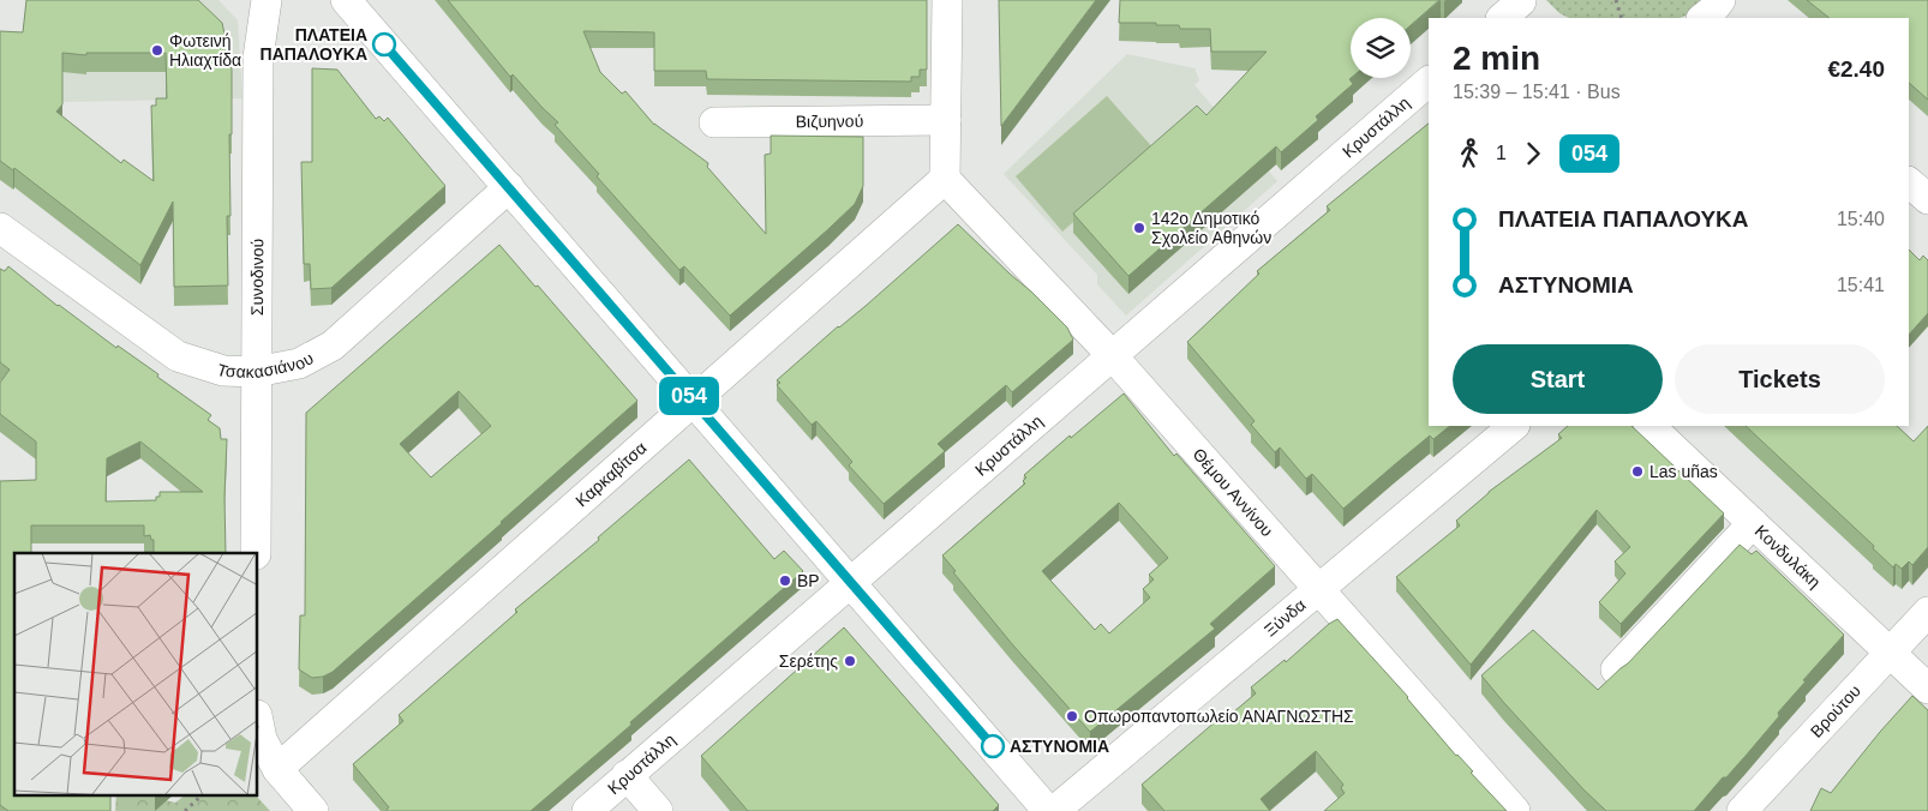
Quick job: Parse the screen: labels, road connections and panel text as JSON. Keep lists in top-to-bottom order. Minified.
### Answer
{"streets":{"street":["Βιζυηνού","Κρυστάλλη","Συνοδινού","Τσακασιάνου","Καρκαβίτσα","Θέμου Αννίνου","Κονδυλάκη","Ξύνδα","Βρούτου"]},"crossings":[["Κρυστάλλη","Θέμου Αννίνου"],["Συνοδινού","Τσακασιάνου"],["Καρκαβίτσα","Θέμου Αννίνου"],["Θέμου Αννίνου","Ξύνδα"],["Κονδυλάκη","Βρούτου"]],"places":["ΠΛΑΤΕΙΑ ΠΑΠΑΛΟΥΚΑ","Φωτεινή Ηλιαχτίδα","142ο Δημοτικό Σχολείο Αθηνών","Las uñas","BP","Σερέτης","Οπωροπαντοπωλείο ΑΝΑΓΝΩΣΤΗΣ","ΑΣΤΥΝΟΜΙΑ"],"lines":["bus line 054"],"page":{"on_map":"054","heading":["2 min","15:39 – 15:41 · Bus","€2.40"],"legs":["1","054"],"list":[{"name":"ΠΛΑΤΕΙΑ ΠΑΠΑΛΟΥΚΑ","value":"15:40"},{"name":"ΑΣΤΥΝΟΜΙΑ","value":"15:41"}],"buttons":["Start","Tickets"]}}
